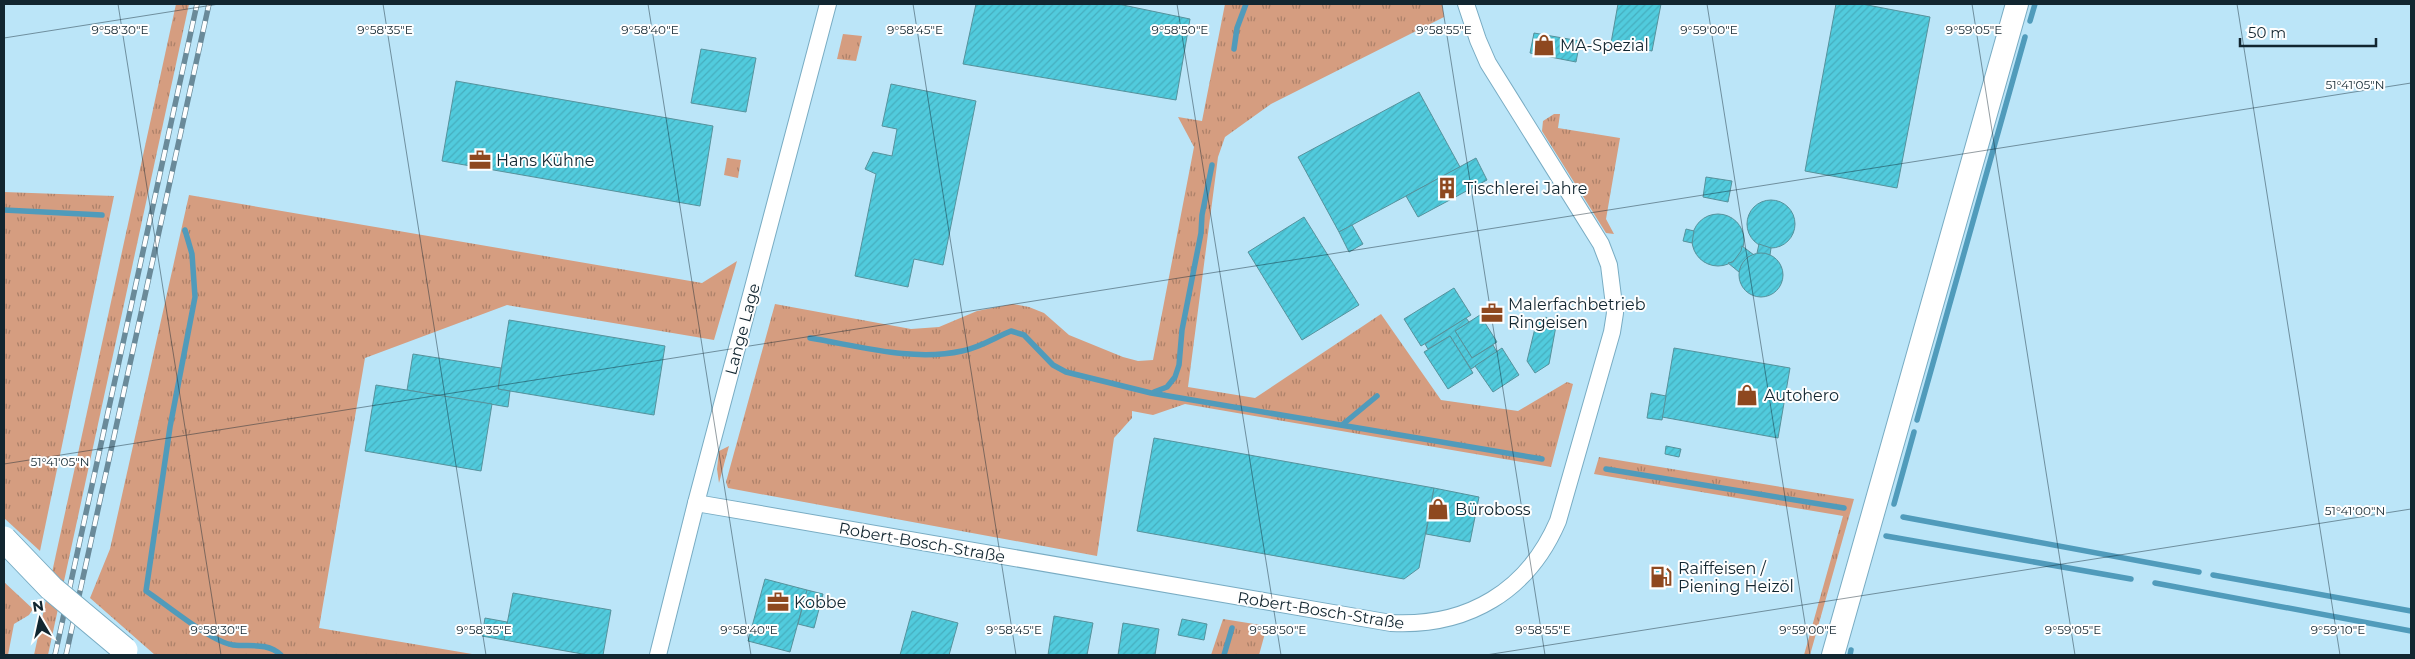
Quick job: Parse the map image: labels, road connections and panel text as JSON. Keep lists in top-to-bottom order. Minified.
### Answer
{"streets":{"street":["Lange Lage","Robert-Bosch-Straße"]},"crossings":[["Lange Lage","Robert-Bosch-Straße"]],"places":{"shop":["MA-Spezial","Autohero","Büroboss"],"office":["Hans Kühne","Malerfachbetrieb Ringeisen","Kobbe"],"building":["Tischlerei Jahre"],"fuel station":["Raiffeisen / Piening Heizöl"]},"scale_bar":"50 m","north":"top","coordinates":["9°58'30\"E","9°58'35\"E","9°58'40\"E","9°58'45\"E","9°58'50\"E","9°58'55\"E","9°59'00\"E","9°59'05\"E","51°41'05\"N","51°41'00\"N","9°59'10\"E"]}
